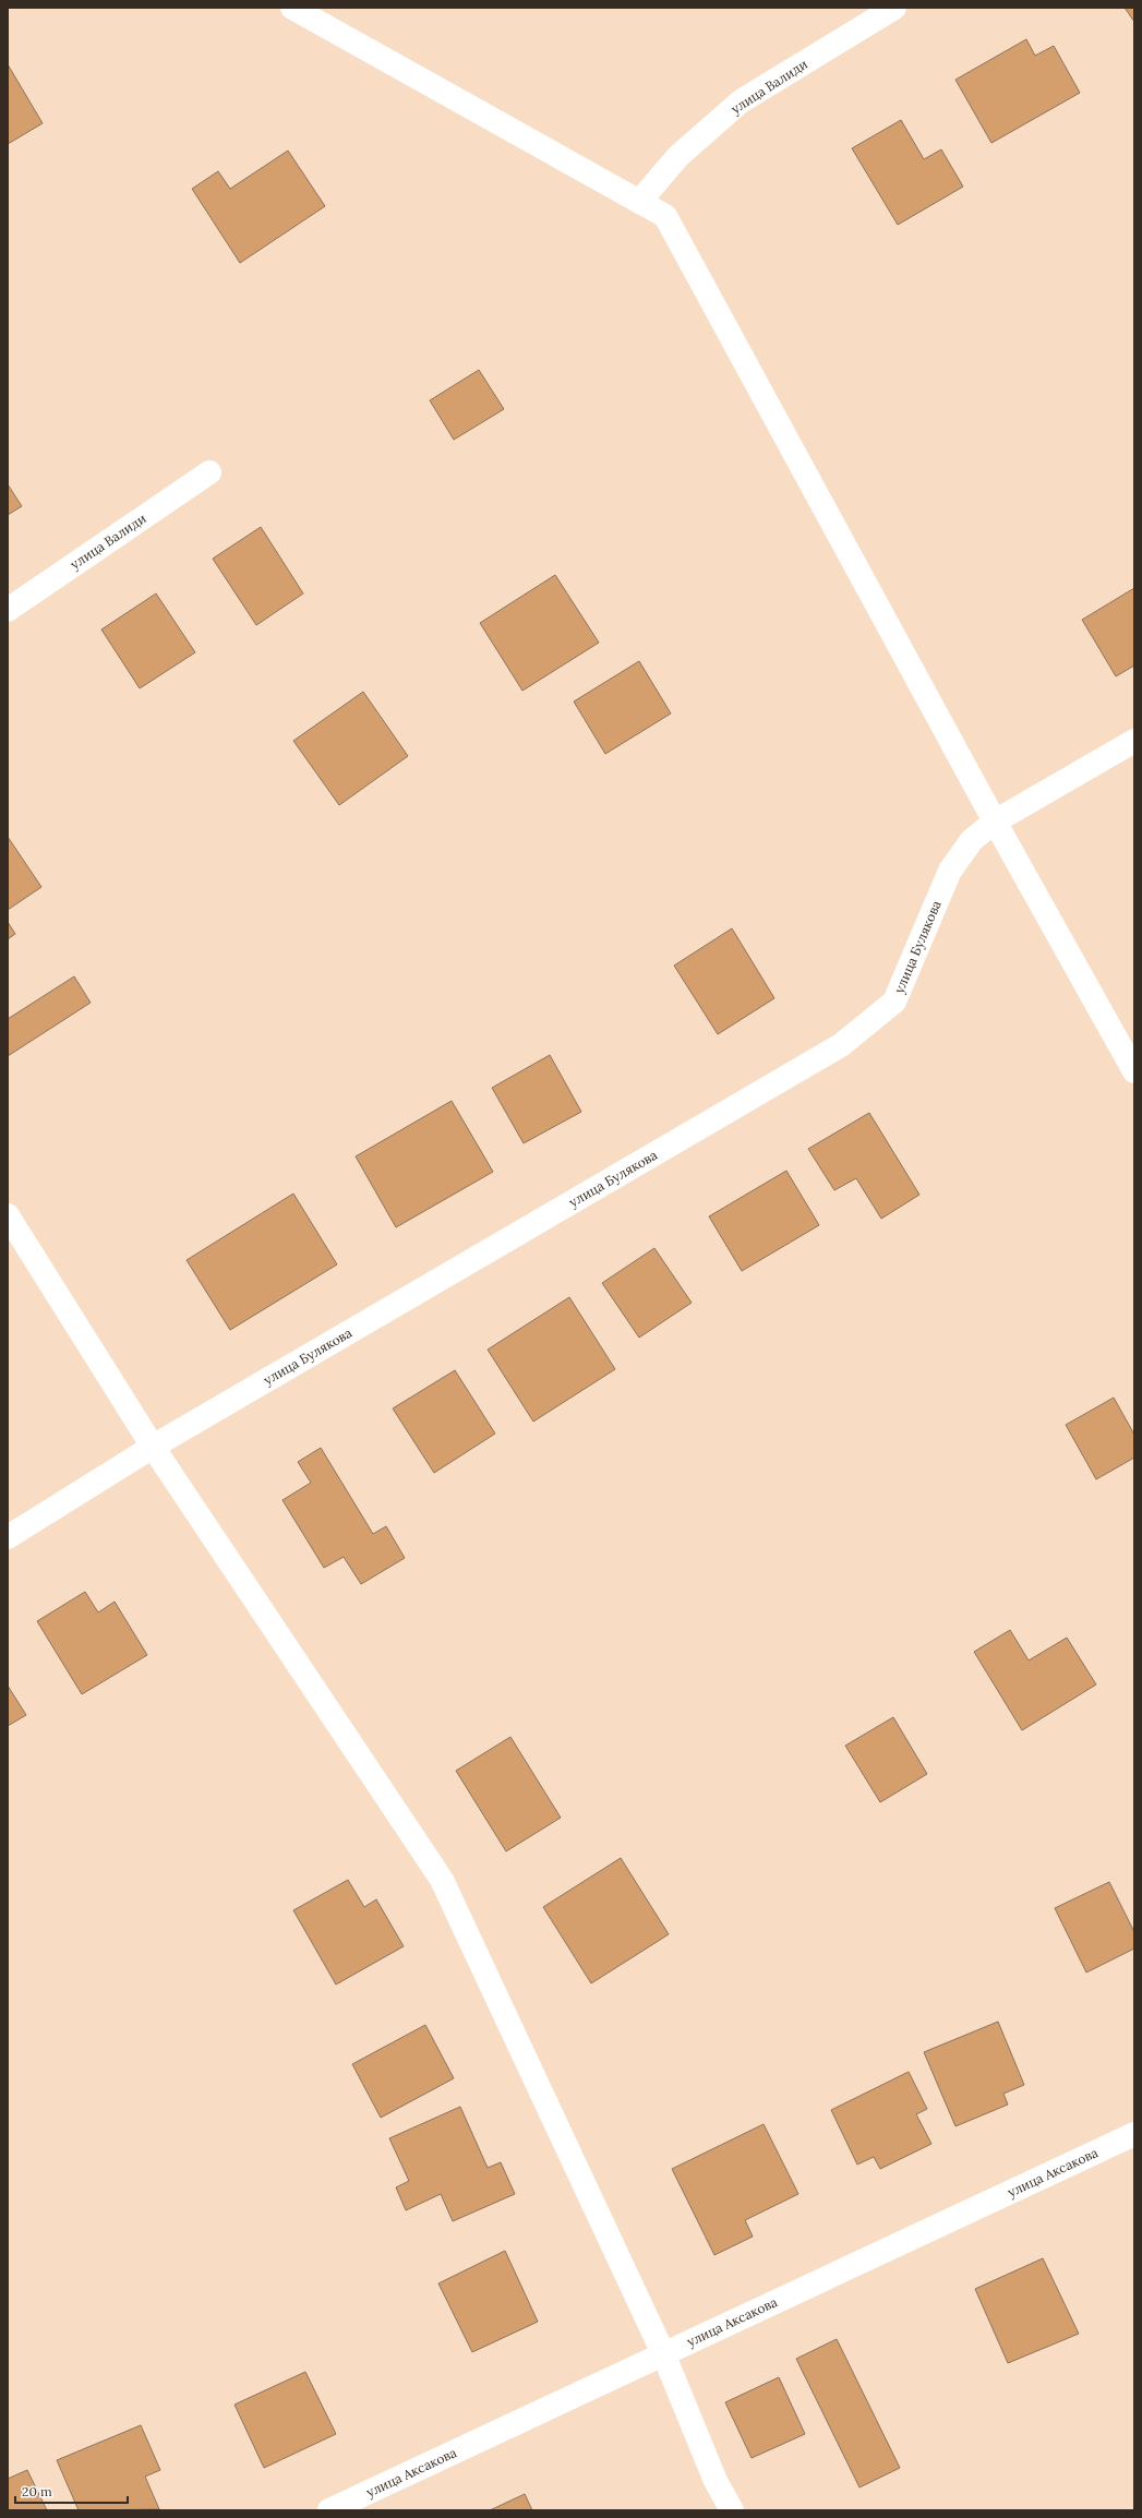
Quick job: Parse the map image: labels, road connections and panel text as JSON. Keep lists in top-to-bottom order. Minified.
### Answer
{"streets":{"street":["улица Валиди","улица Булякова","улица Аксакова"]},"scale_bar":"20 m"}
